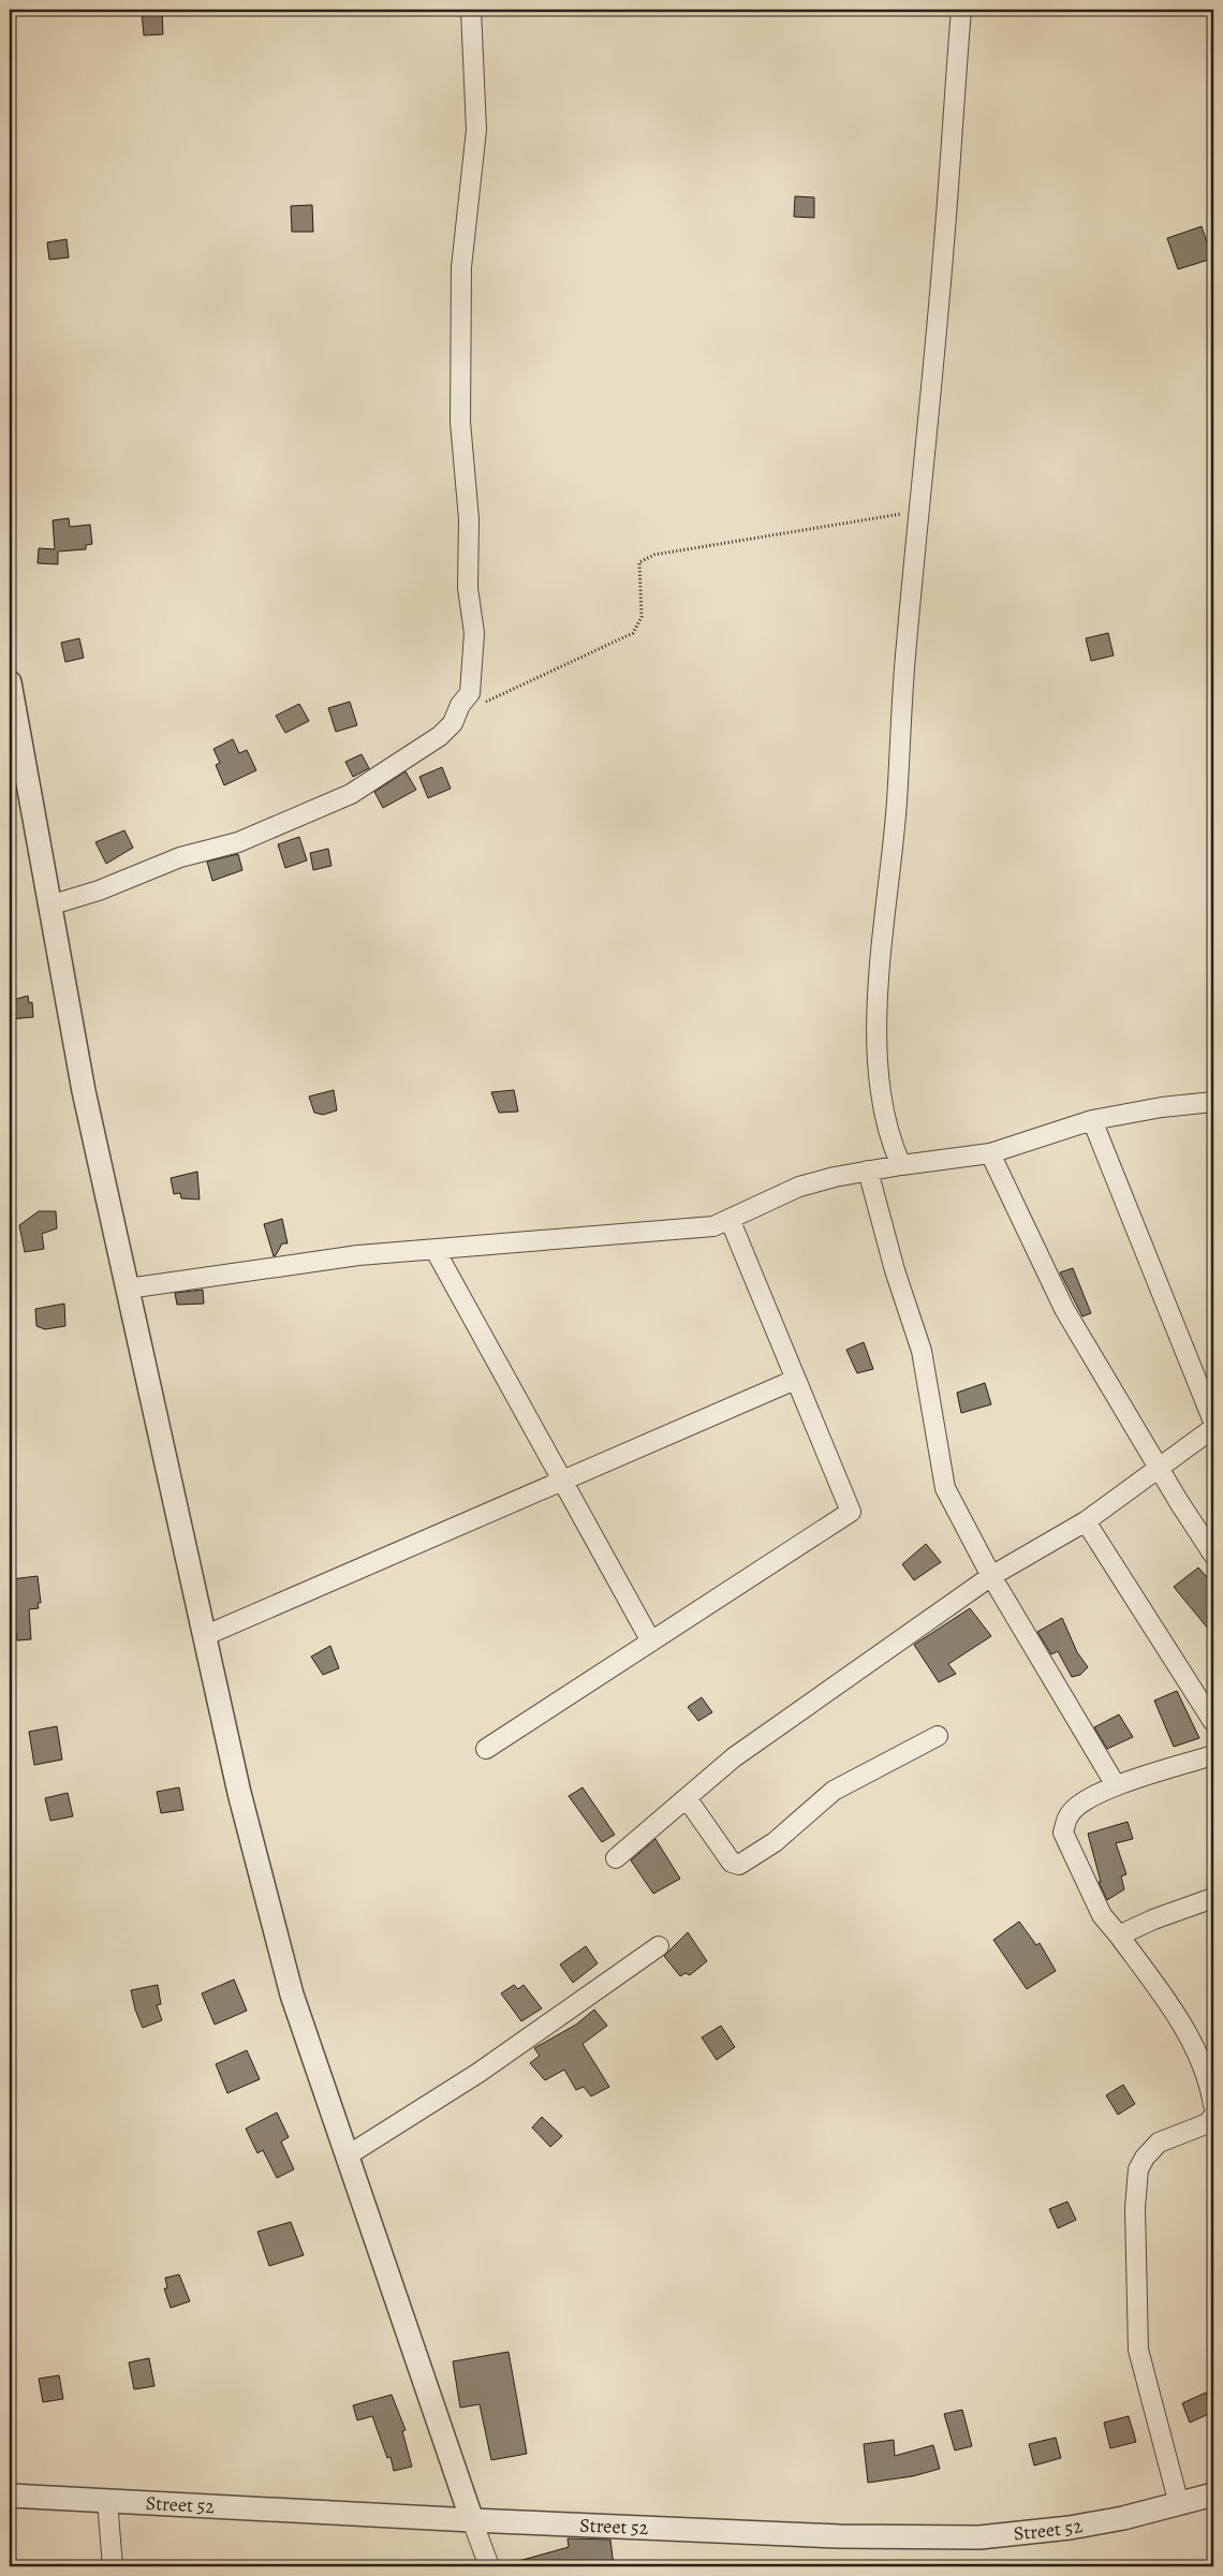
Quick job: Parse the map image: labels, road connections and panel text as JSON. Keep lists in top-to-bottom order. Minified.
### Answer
{"streets":{"street":["Street 52"]}}
